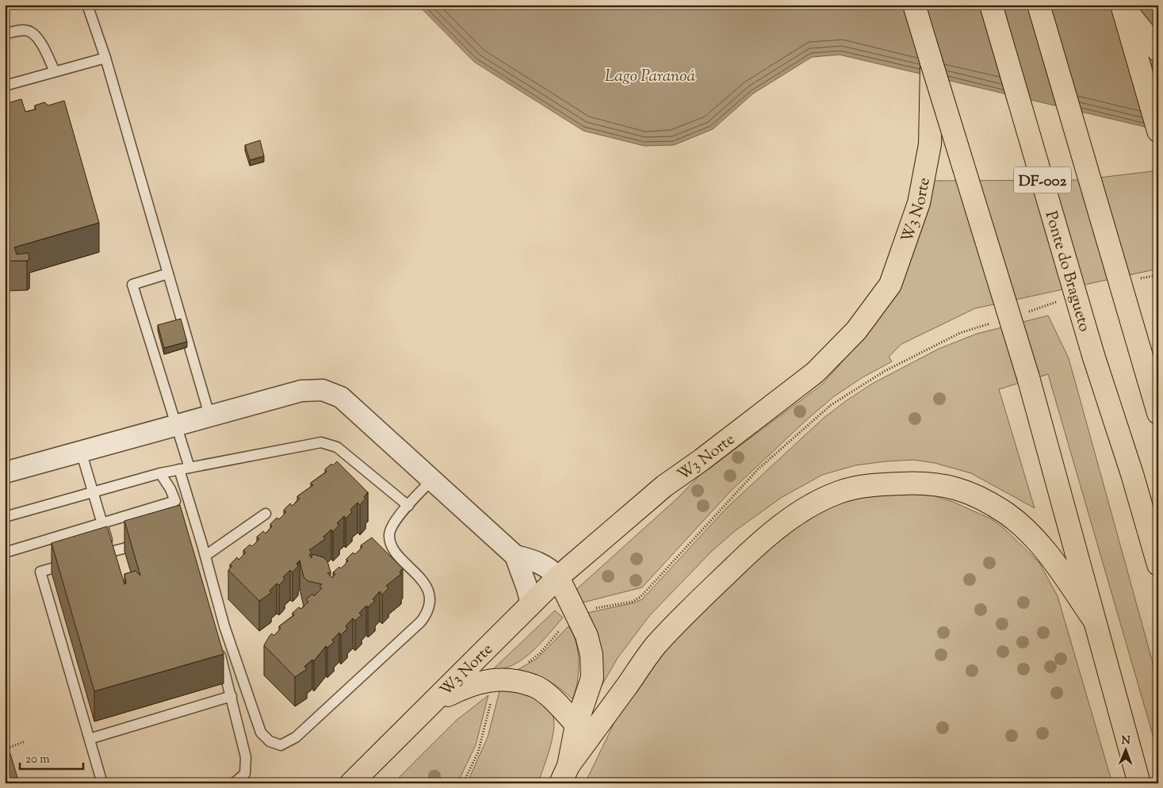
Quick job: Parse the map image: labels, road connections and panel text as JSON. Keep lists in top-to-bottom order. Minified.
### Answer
{"streets":{"main road":["DF-002","W3 Norte","Ponte do Bragueto"]},"water":["Lago Paranoá"],"scale_bar":"20 m","north":"top"}
